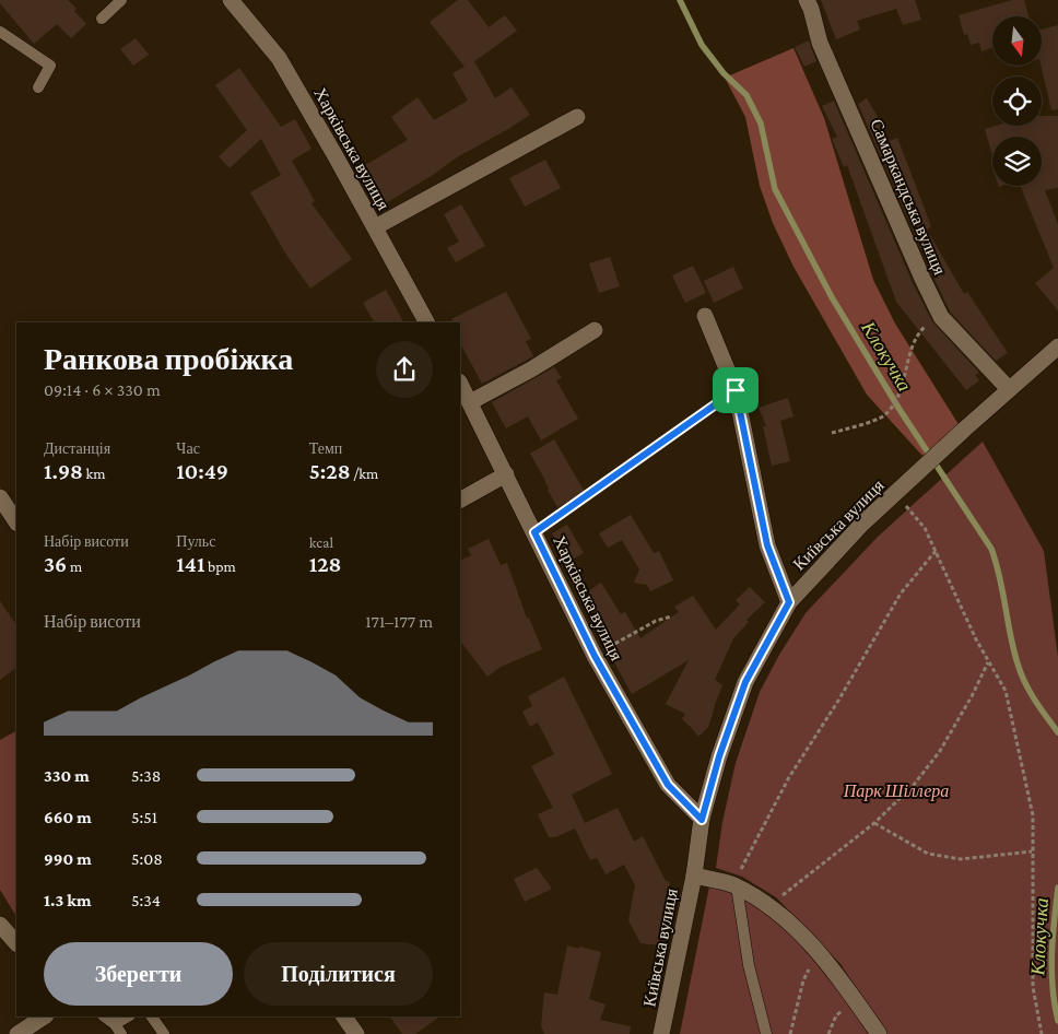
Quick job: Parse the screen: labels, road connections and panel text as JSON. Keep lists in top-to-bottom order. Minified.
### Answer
{"streets":{"street":["Харківська вулиця","Самаркандська вулиця","Київська вулиця"]},"crossings":[["Харківська вулиця","Київська вулиця"],["Самаркандська вулиця","Київська вулиця"]],"water":["Клокучка"],"parks":["Парк Шіллера"],"north":"bottom","page":{"heading":["Ранкова пробіжка","09:14 · 6 × 330 m"],"stats":[["Дистанція","1.98 km"],["Час","10:49"],["Темп","5:28 /km"],["Набір висоти","36 m"],["Пульс","141 bpm"],["kcal","128"]],"chart":["Набір висоти","171–177 m"],"list":[{"name":"330 m","note":"5:38"},{"name":"660 m","note":"5:51"},{"name":"990 m","note":"5:08"},{"name":"1.3 km","note":"5:34"}],"buttons":["Зберегти","Поділитися"]}}
